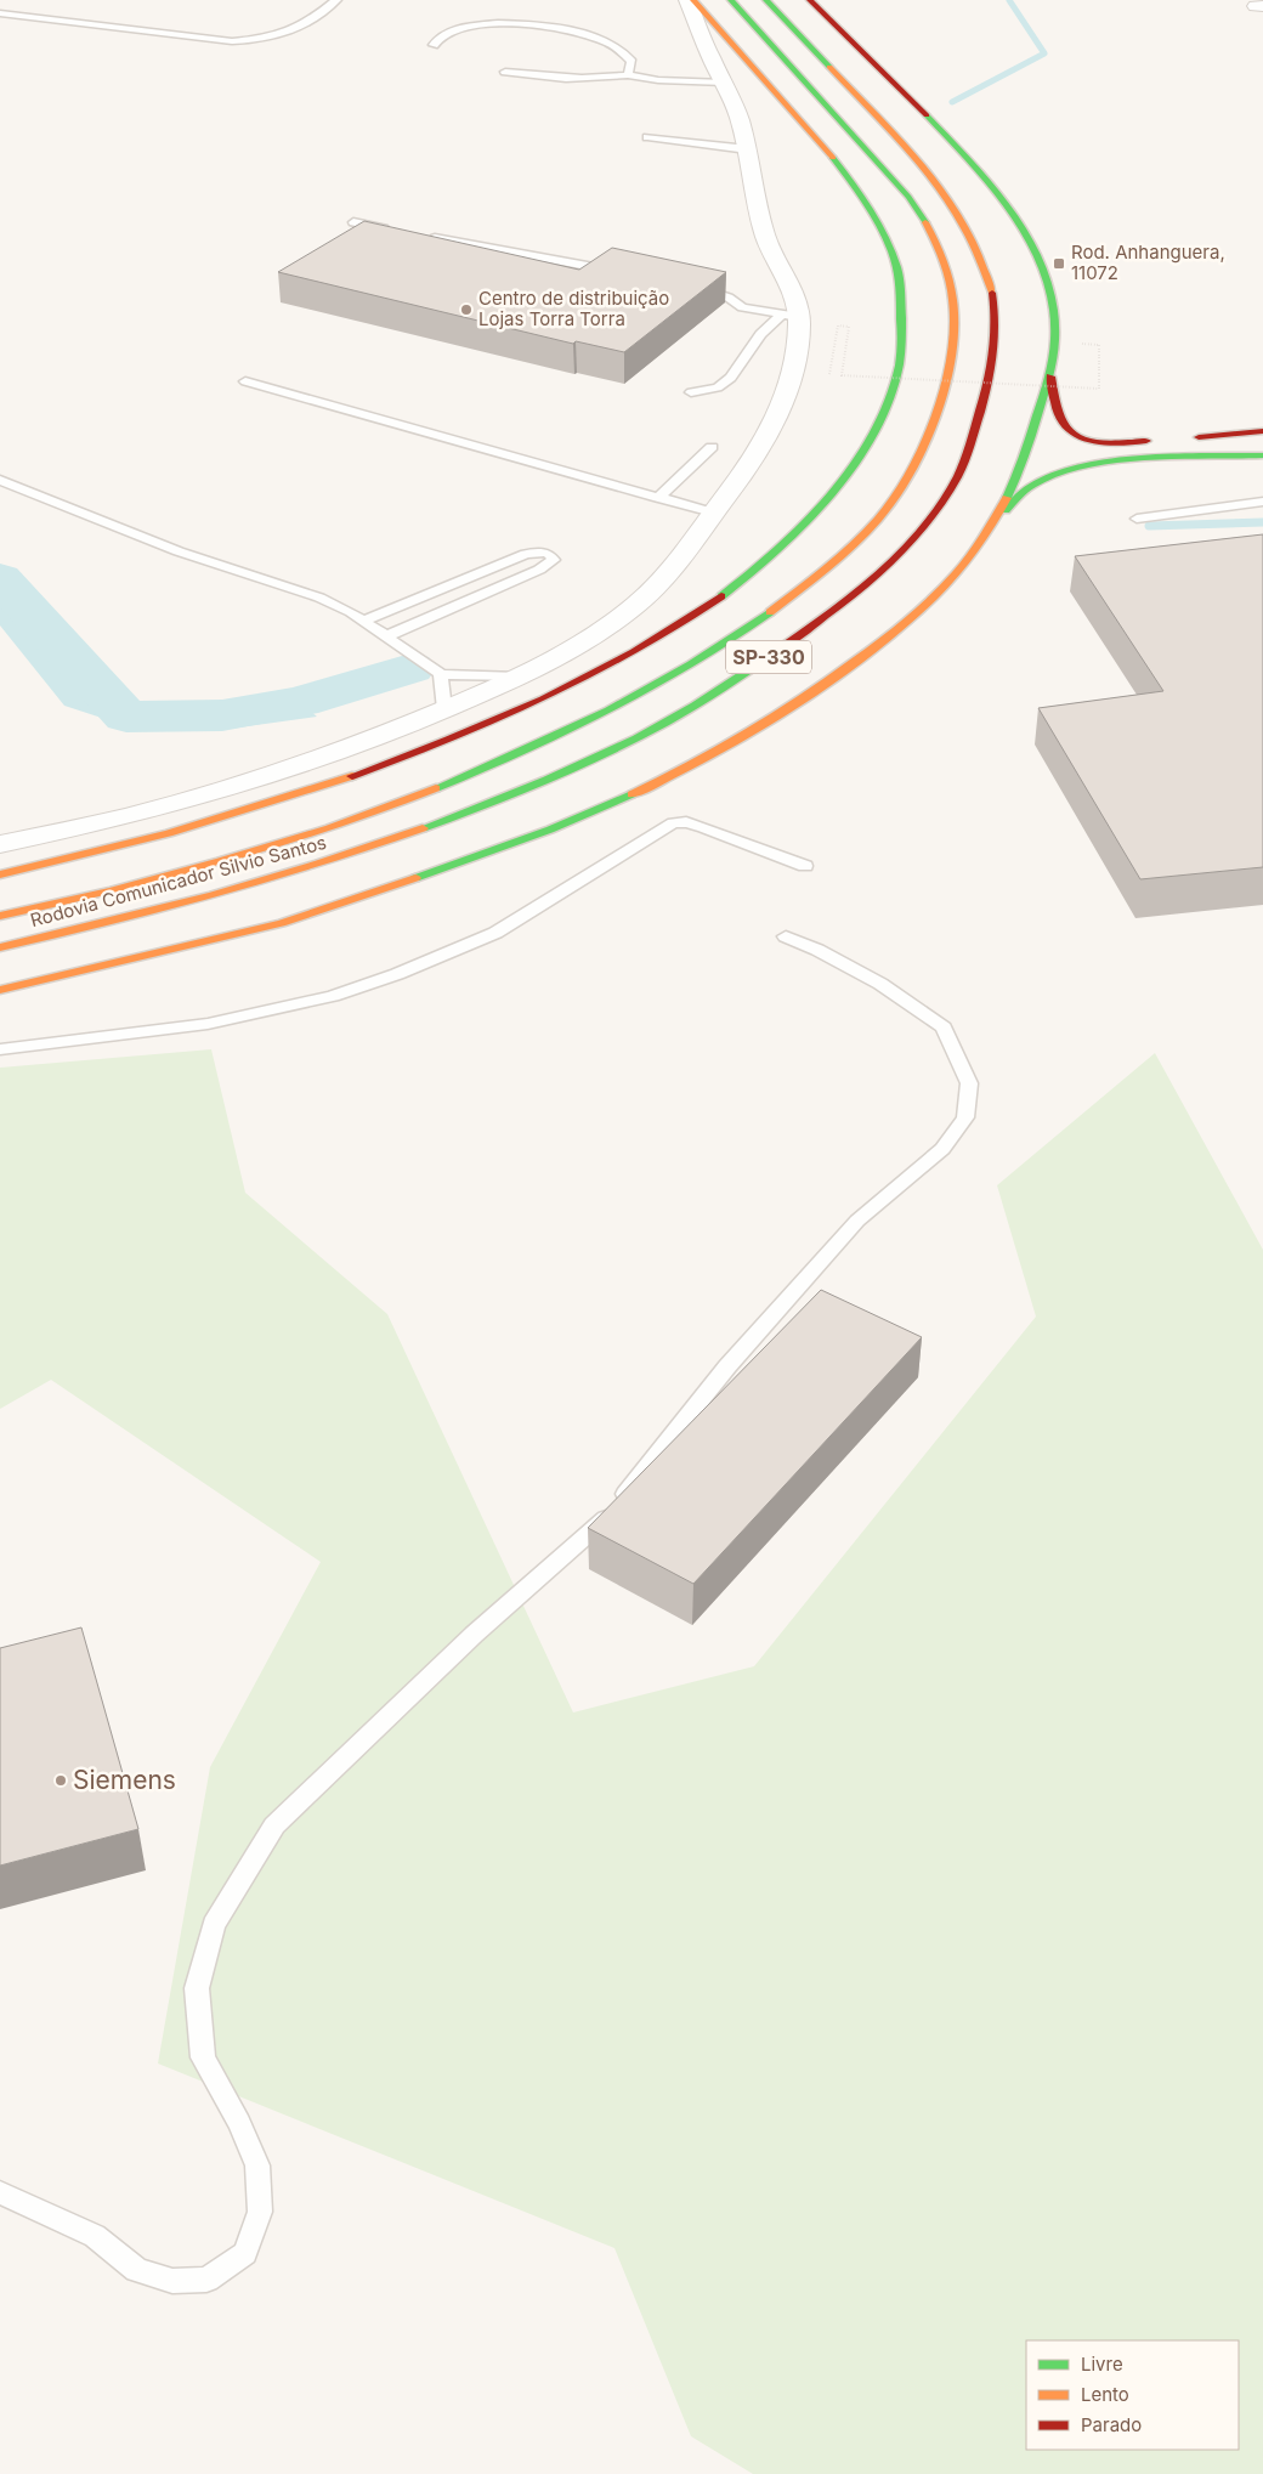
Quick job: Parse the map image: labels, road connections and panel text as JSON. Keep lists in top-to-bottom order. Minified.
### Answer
{"streets":{"main road":["SP-330","Rodovia Comunicador Silvio Santos"]},"places":{"transit":["Rod. Anhanguera, 11072"],"other":["Centro de distribuição Lojas Torra Torra","Siemens"]},"legend":["Livre","Lento","Parado"]}
